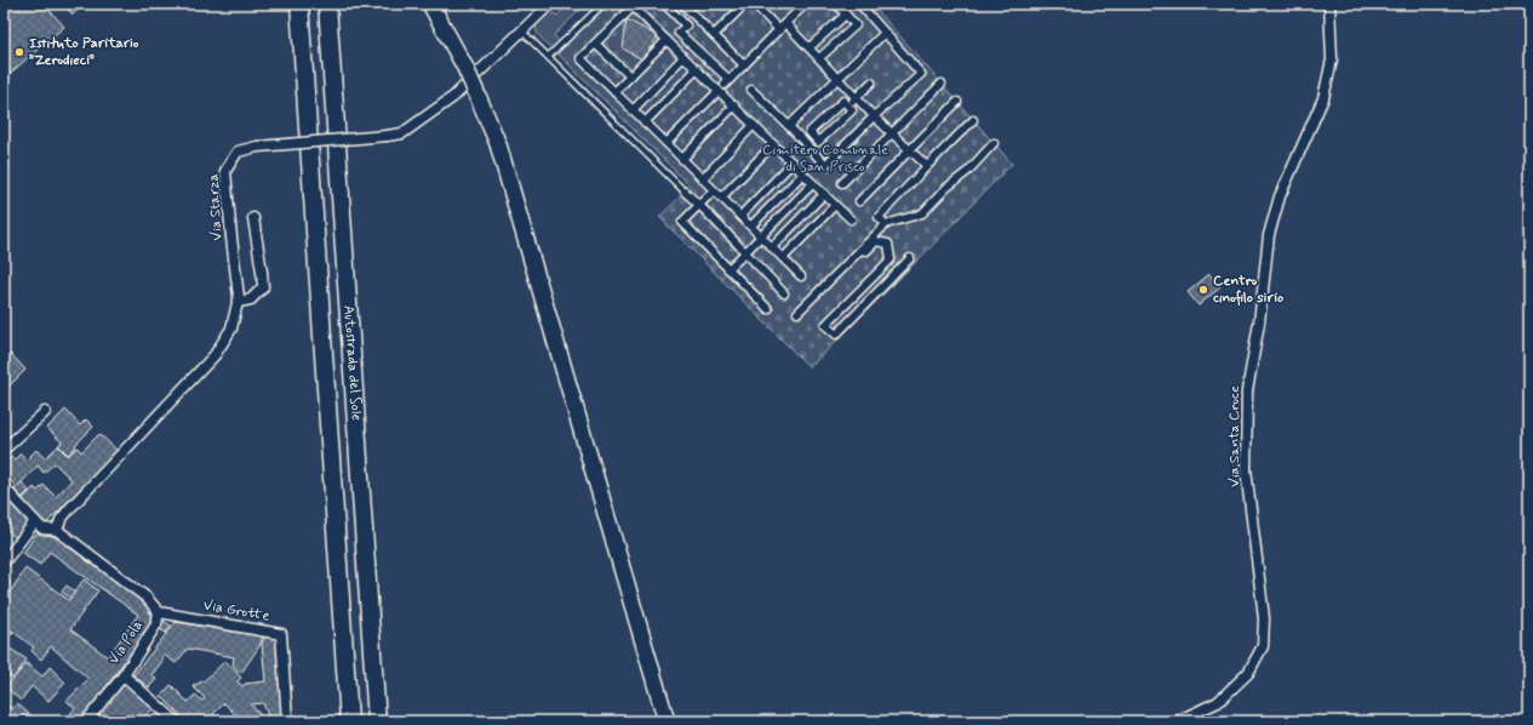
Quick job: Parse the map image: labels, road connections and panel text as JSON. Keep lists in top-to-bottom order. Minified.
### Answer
{"streets":{"highway":["Autostrada del Sole"],"street":["Via Starza","Via Santa Croce","Via Grotte","Via Pola"]},"crossings":[["Via Starza","Via Pola"],["Via Grotte","Via Pola"]],"parks":["Cimitero Comunale di San Prisco"],"places":["Istituto Paritario \"Zerodieci\"","Centro cinofilo sirio"]}
